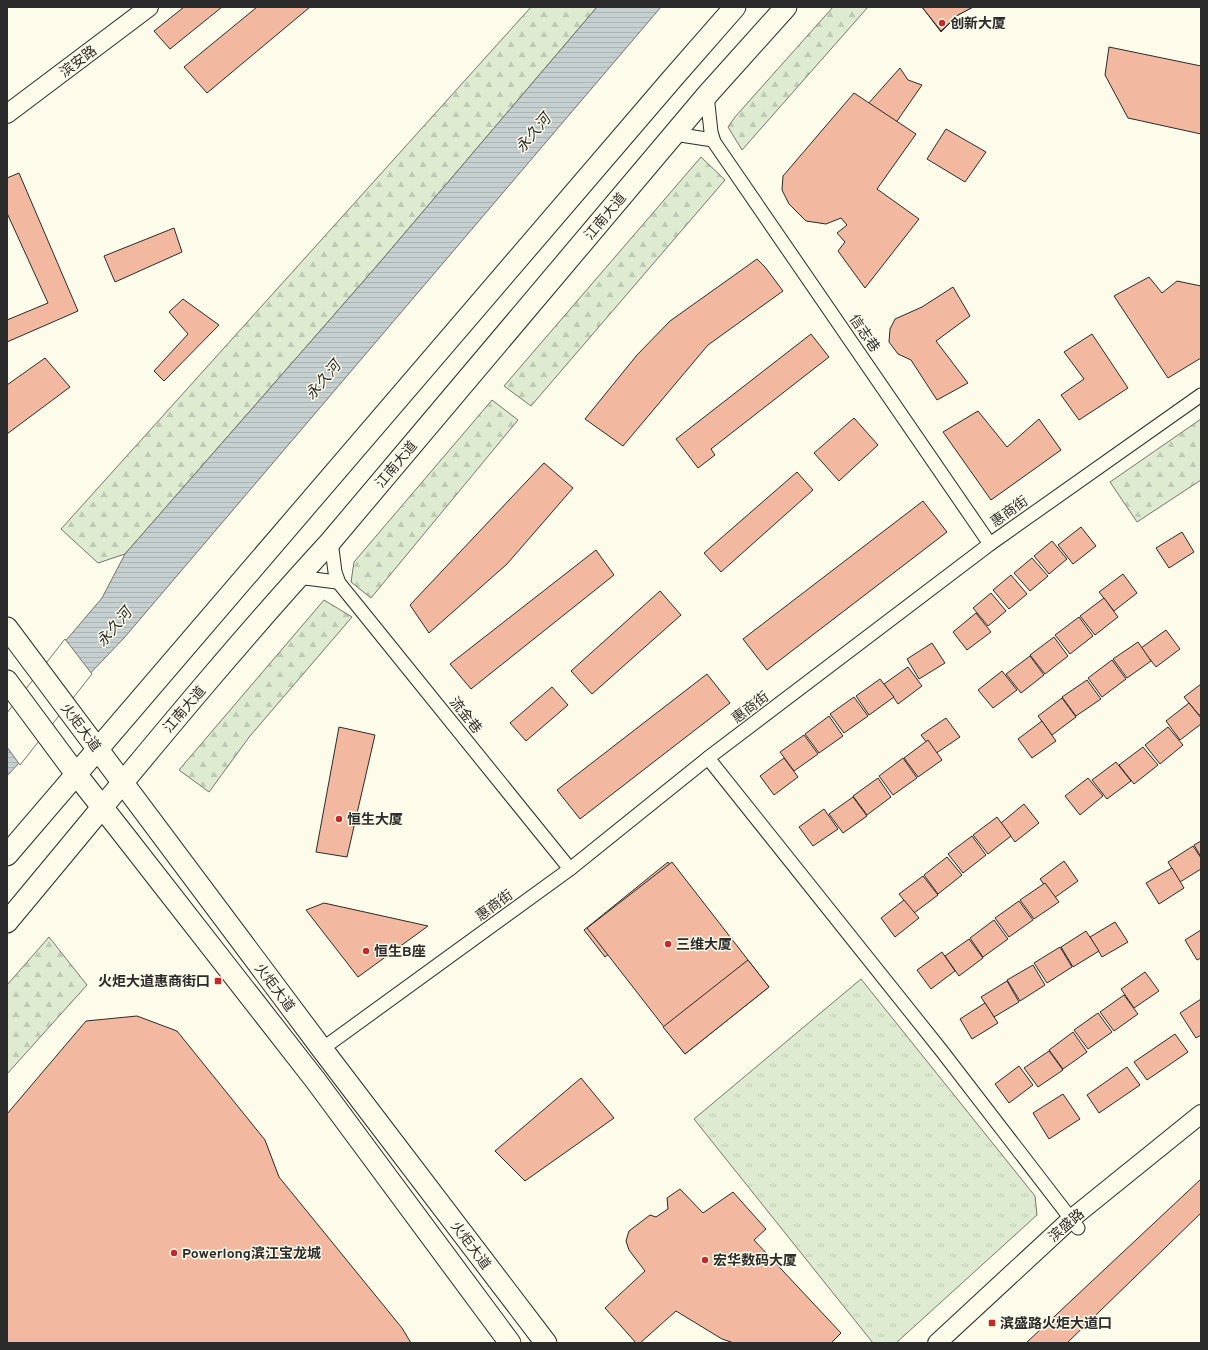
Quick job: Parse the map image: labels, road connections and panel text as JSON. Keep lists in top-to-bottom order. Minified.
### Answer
{"streets":{"main road":["滨安路","江南大道","火炬大道","滨盛路"],"street":["信志巷","惠商街","流金巷"]},"crossings":[["江南大道","信志巷"],["江南大道","火炬大道"],["信志巷","惠商街"],["惠商街","流金巷"],["惠商街","火炬大道"]],"water":["永久河"],"places":{"other":["创新大厦","恒生大厦","三维大厦","恒生B座","Powerlong滨江宝龙城","宏华数码大厦"],"transit":["火炬大道惠商街口","滨盛路火炬大道口"]}}
